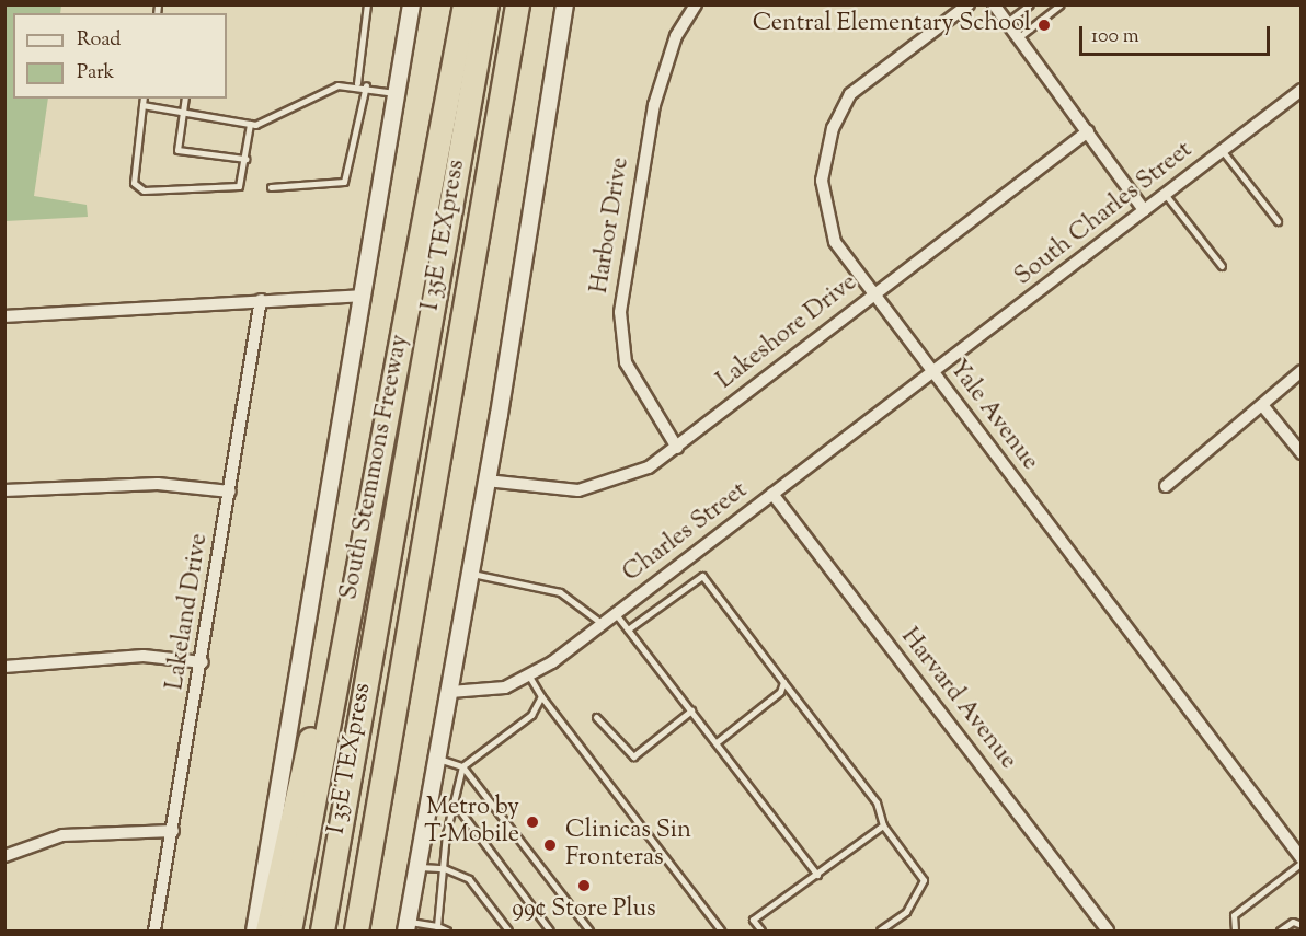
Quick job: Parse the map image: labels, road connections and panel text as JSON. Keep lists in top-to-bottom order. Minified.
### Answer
{"streets":{"highway":["I 35E TEXpress","South Stemmons Freeway"],"street":["South Charles Street","Harbor Drive","Lakeshore Drive","Yale Avenue","Charles Street","Lakeland Drive","Harvard Avenue"]},"crossings":[["South Charles Street","Yale Avenue"],["South Charles Street","Charles Street"],["Harbor Drive","Lakeshore Drive"],["Lakeshore Drive","Yale Avenue"],["Yale Avenue","Charles Street"],["Charles Street","Harvard Avenue"]],"places":["Central Elementary School","Metro by T-Mobile","Clinicas Sin Fronteras","99¢ Store Plus"],"legend":["Road","Park"],"scale_bar":"100 m"}
